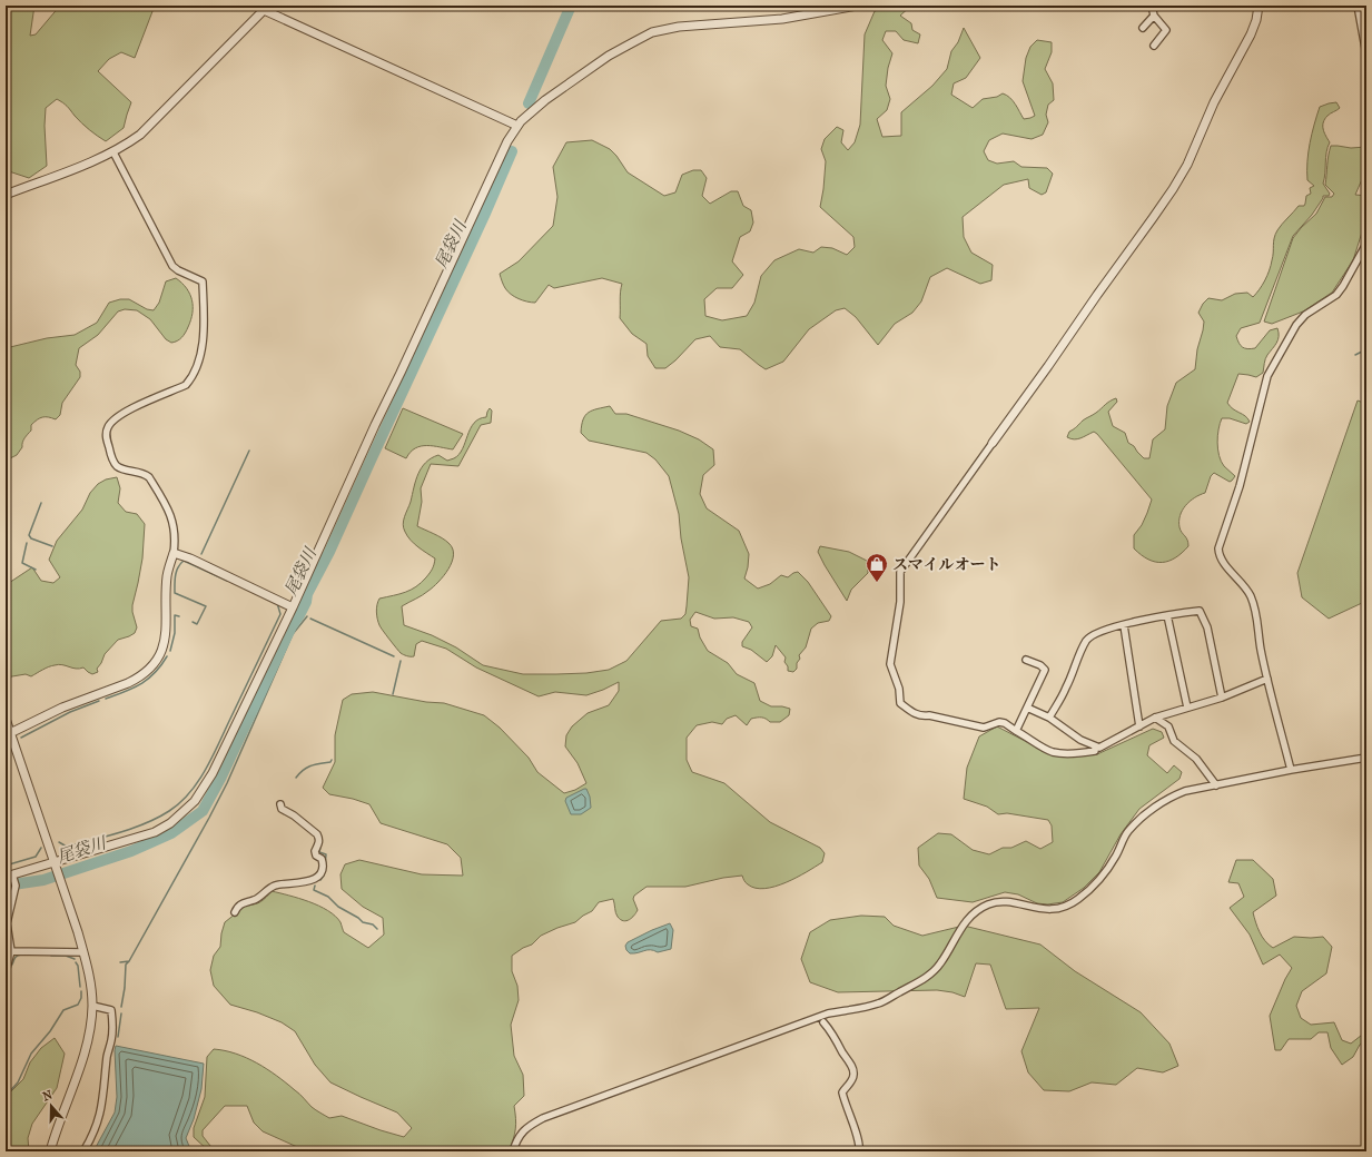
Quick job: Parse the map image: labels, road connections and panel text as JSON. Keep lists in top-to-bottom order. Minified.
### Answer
{"water":["尾袋川"],"places":{"shop":["スマイルオート"]},"north":"top"}
